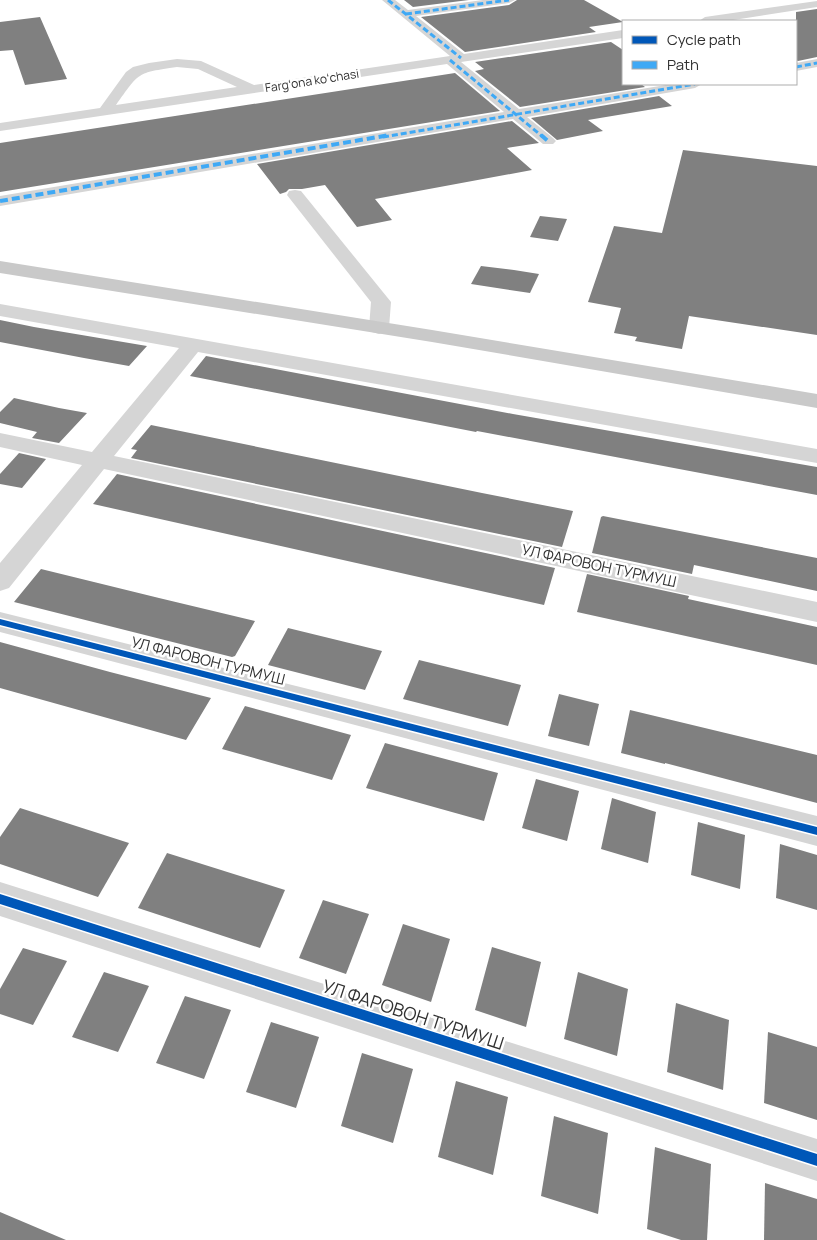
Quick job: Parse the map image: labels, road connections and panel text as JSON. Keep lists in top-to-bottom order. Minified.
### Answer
{"streets":{"street":["Fargʻona koʻchasi","УЛ ФАРОВОН ТУРМУШ"]},"legend":["Cycle path","Path"]}
